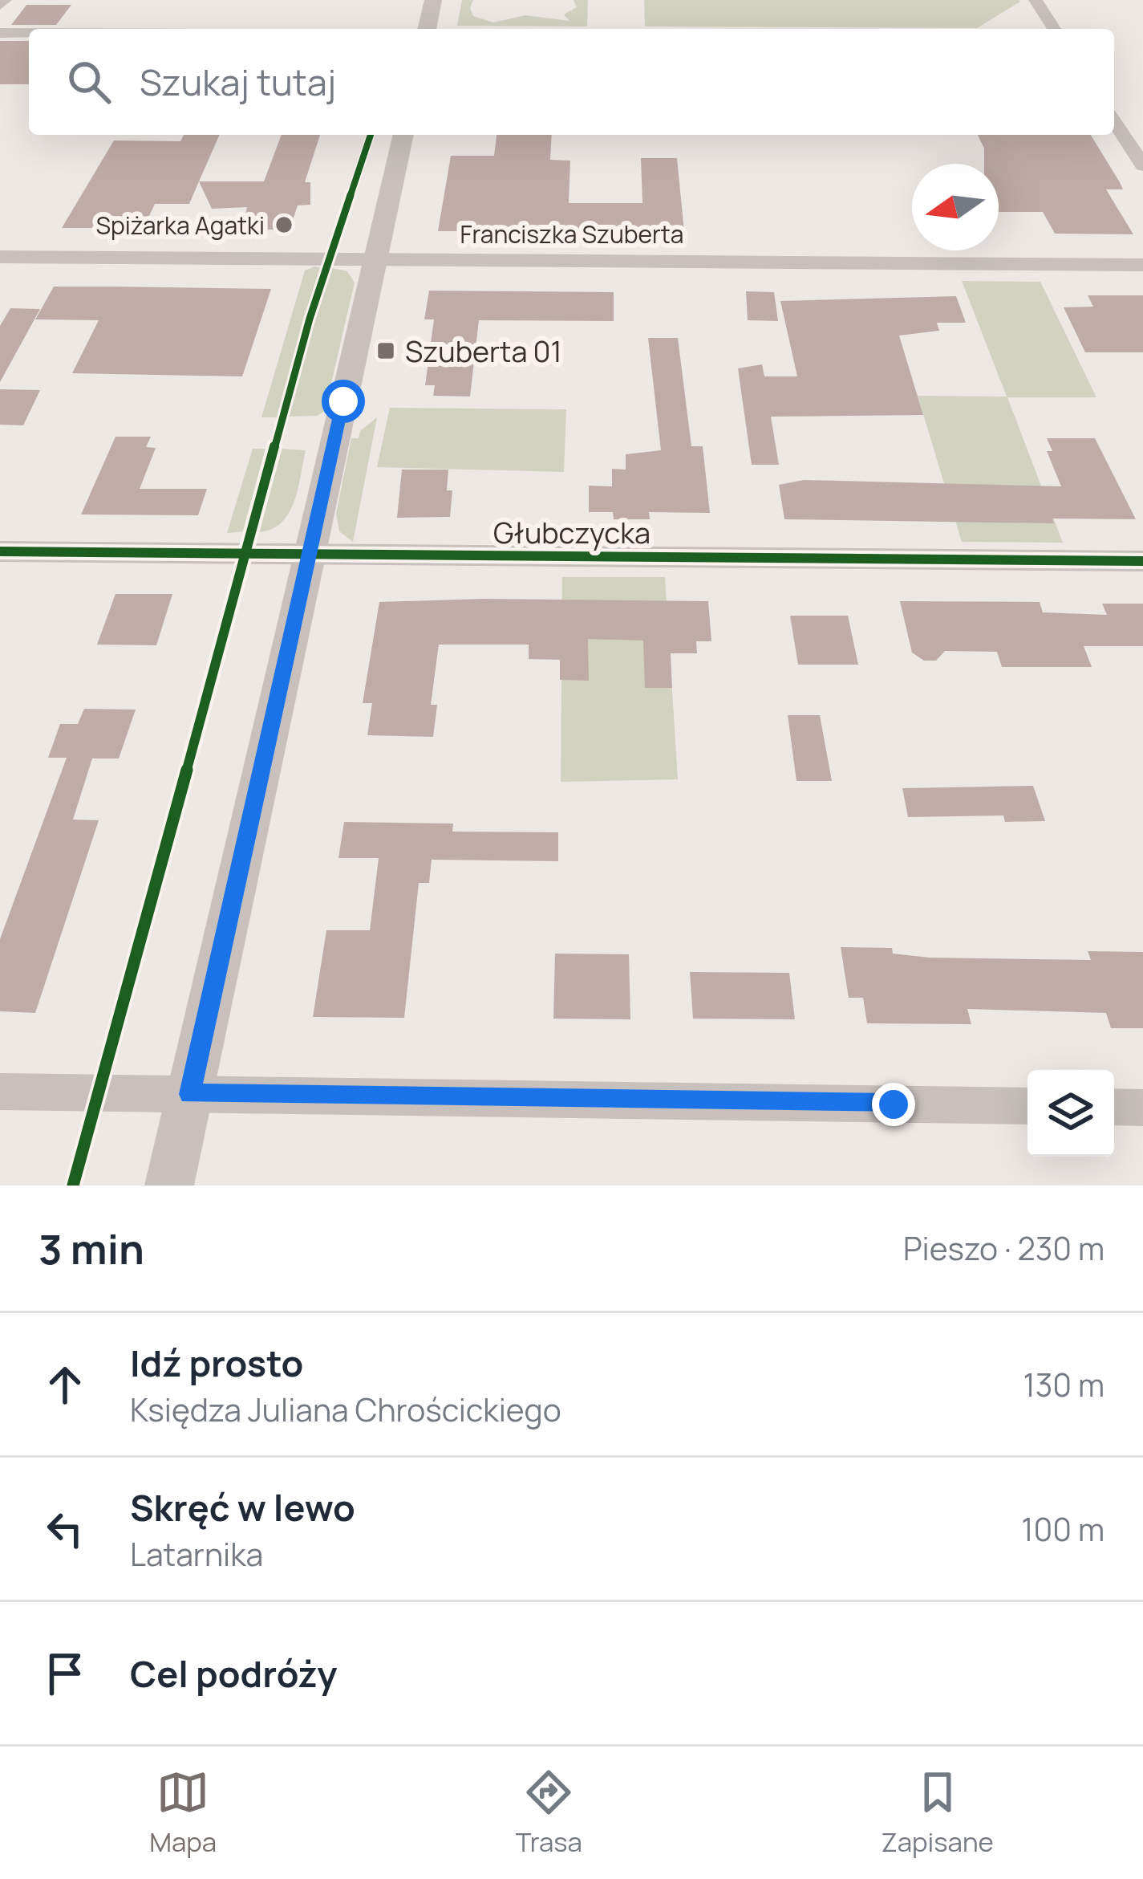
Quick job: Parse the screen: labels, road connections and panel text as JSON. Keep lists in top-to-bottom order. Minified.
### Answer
{"streets":{"street":["Franciszka Szuberta","Głubczycka"]},"places":{"other":["Spiżarka Agatki"],"transit":["Szuberta 01"]},"north":"left","page":{"search":"Szukaj tutaj","heading":["3 min","Pieszo · 230 m"],"list":[["Idź prosto","Księdza Juliana Chrościckiego","130 m"],["Skręć w lewo","Latarnika","100 m"],"Cel podróży"],"nav":["Mapa","Trasa","Zapisane"]}}
